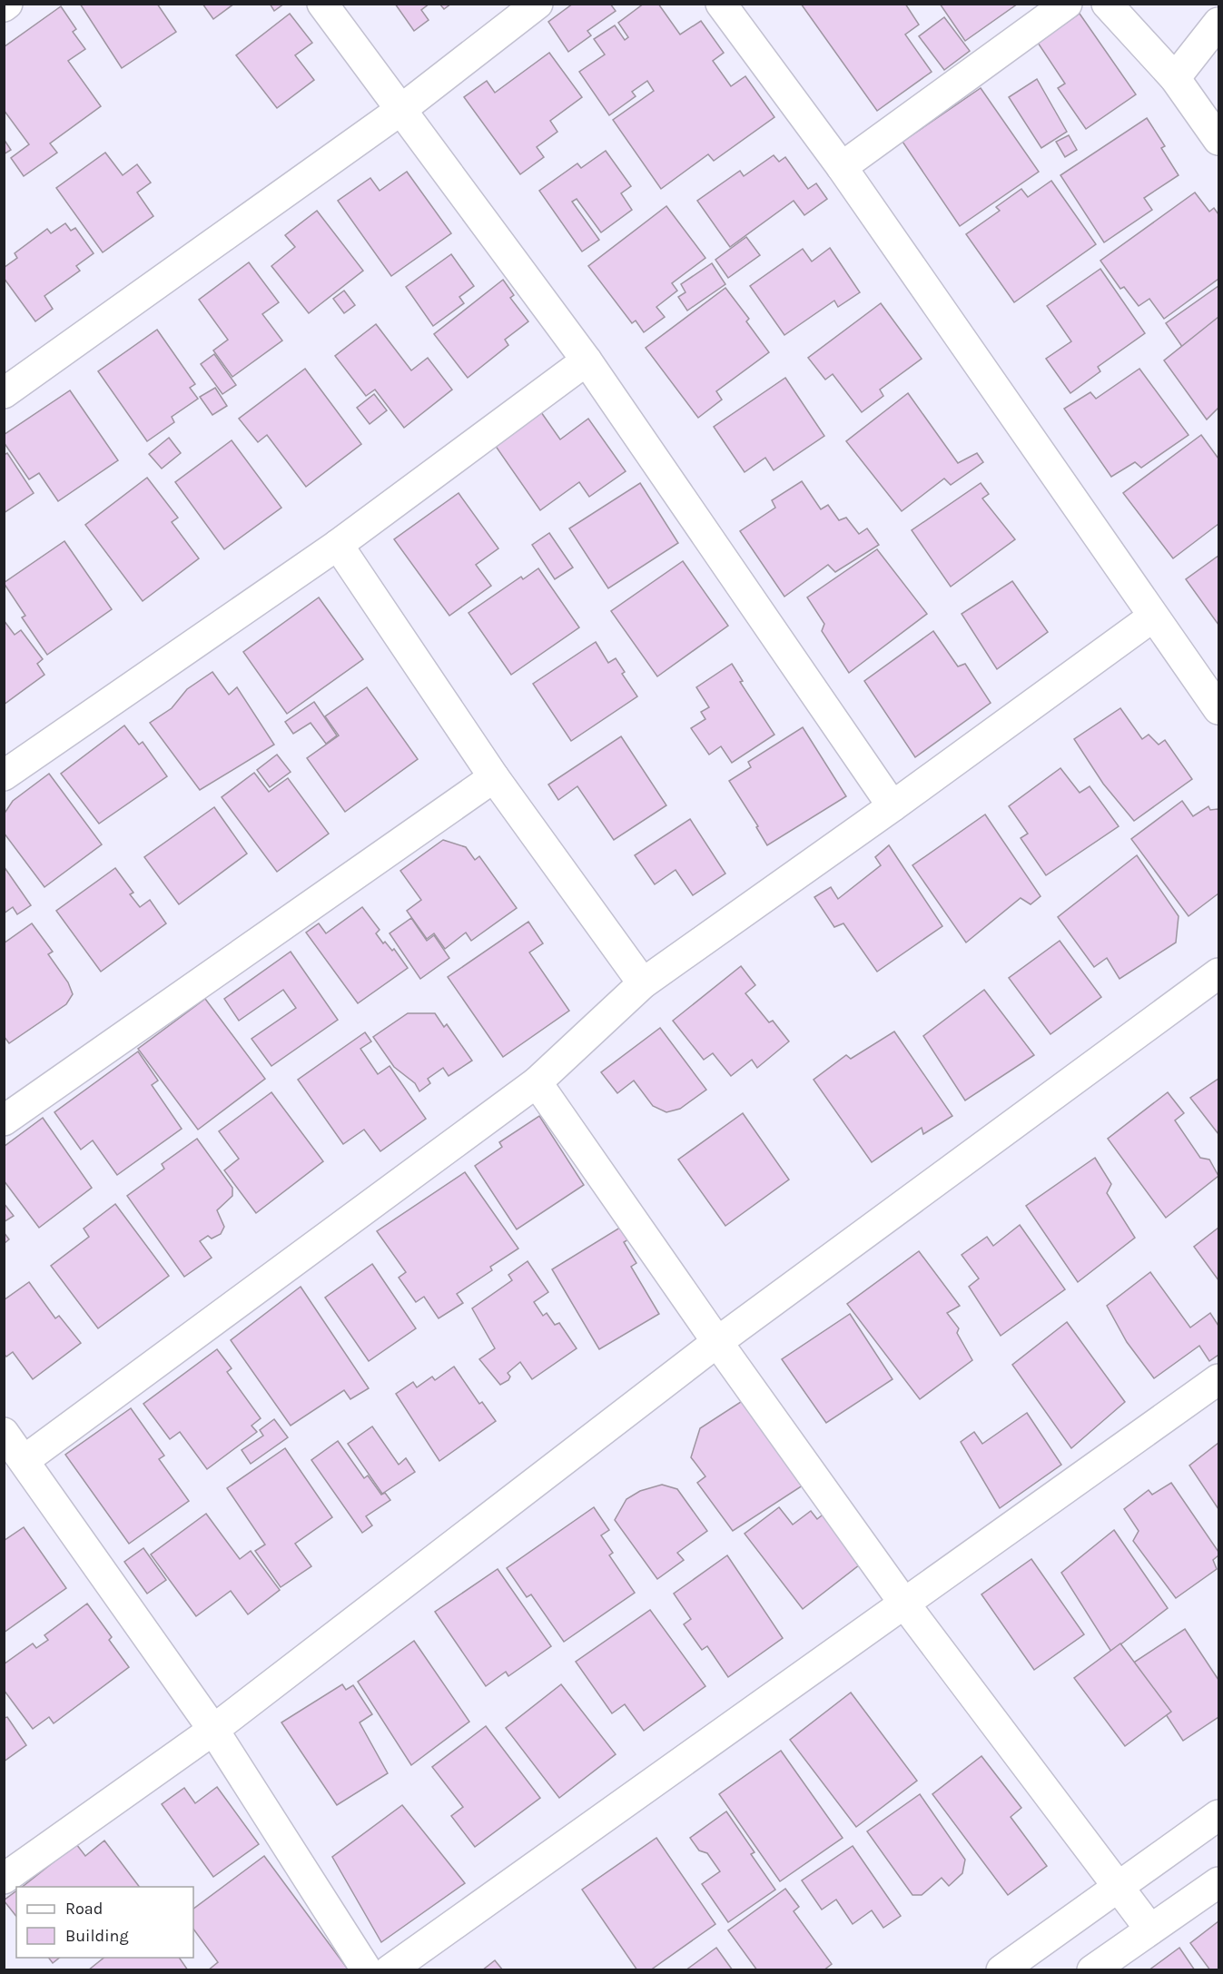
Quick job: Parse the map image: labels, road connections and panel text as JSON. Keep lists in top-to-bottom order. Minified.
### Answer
{"legend":["Road","Building"]}
